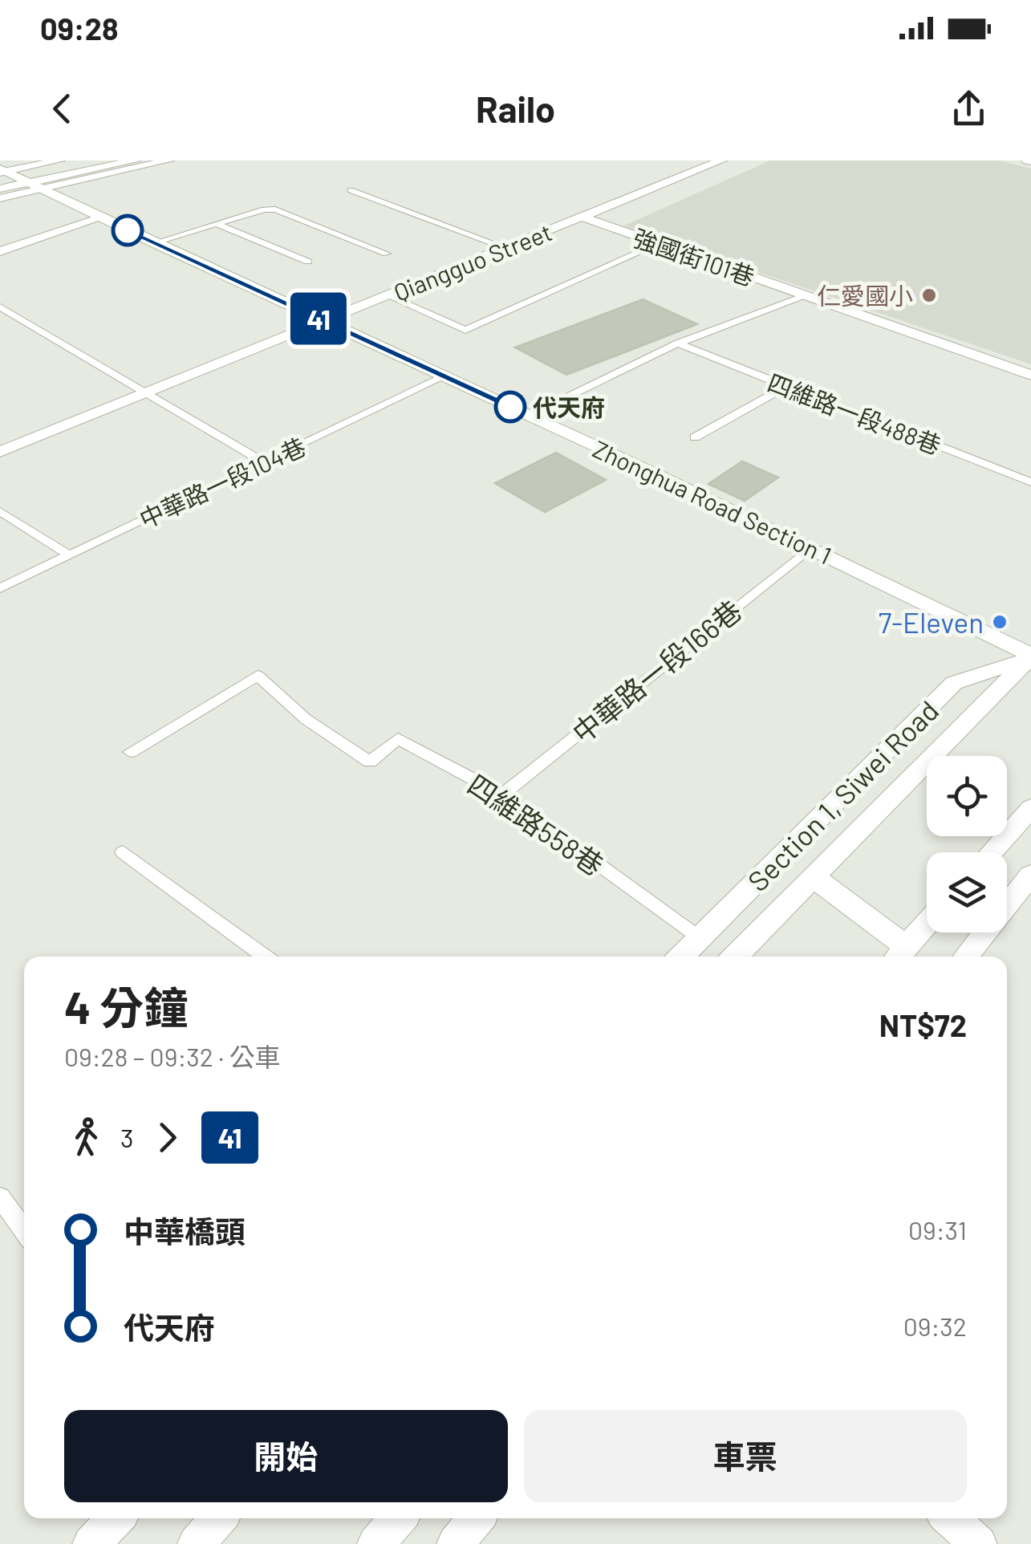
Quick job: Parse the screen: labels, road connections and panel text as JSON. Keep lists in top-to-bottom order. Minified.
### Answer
{"streets":{"street":["強國街101巷","Qiangguo Street","Zhonghua Road Section 1","Section 1, Siwei Road"],"lane":["四維路一段488巷","中華路一段104巷","中華路一段166巷","四維路558巷"]},"crossings":[["強國街101巷","Qiangguo Street"],["Qiangguo Street","Zhonghua Road Section 1"],["中華路一段104巷","Zhonghua Road Section 1"],["Zhonghua Road Section 1","中華路一段166巷"],["Zhonghua Road Section 1","Section 1, Siwei Road"],["中華路一段166巷","四維路558巷"],["Section 1, Siwei Road","四維路558巷"]],"places":["仁愛國小","代天府","7-Eleven"],"lines":["bus line 41"],"page":{"status":"09:28","header":"Railo","on_map":"41","heading":["4 分鐘","09:28 – 09:32 · 公車","NT$72"],"legs":["3","41"],"list":[{"name":"中華橋頭","value":"09:31"},{"name":"代天府","value":"09:32"}],"buttons":["開始","車票"]}}
